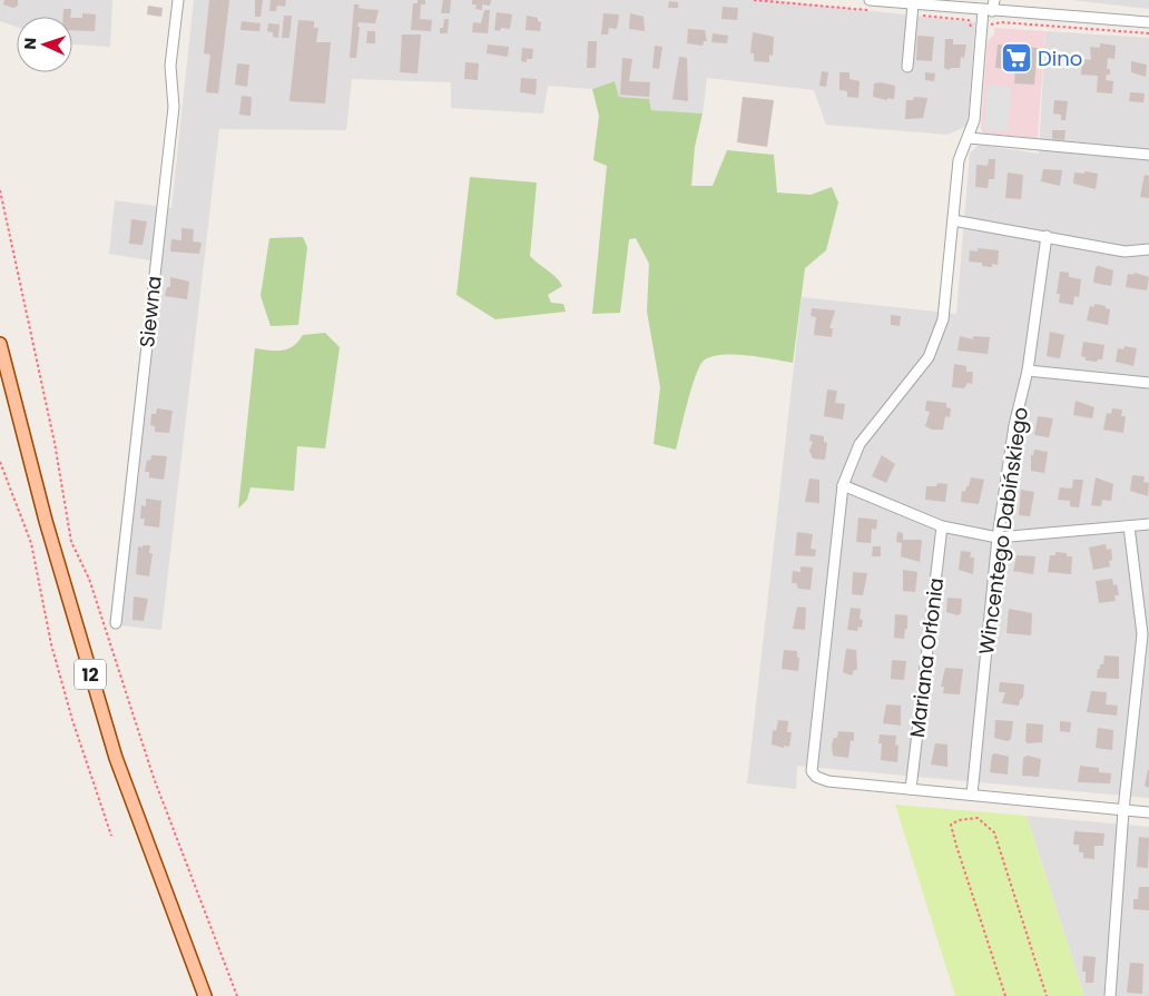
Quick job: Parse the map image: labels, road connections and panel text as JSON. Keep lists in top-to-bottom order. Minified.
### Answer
{"streets":{"main road":["12"],"street":["Siewna","Wincentego Dabińskiego","Mariana Orłonia"]},"places":{"supermarket":["Dino"]},"north":"left"}
